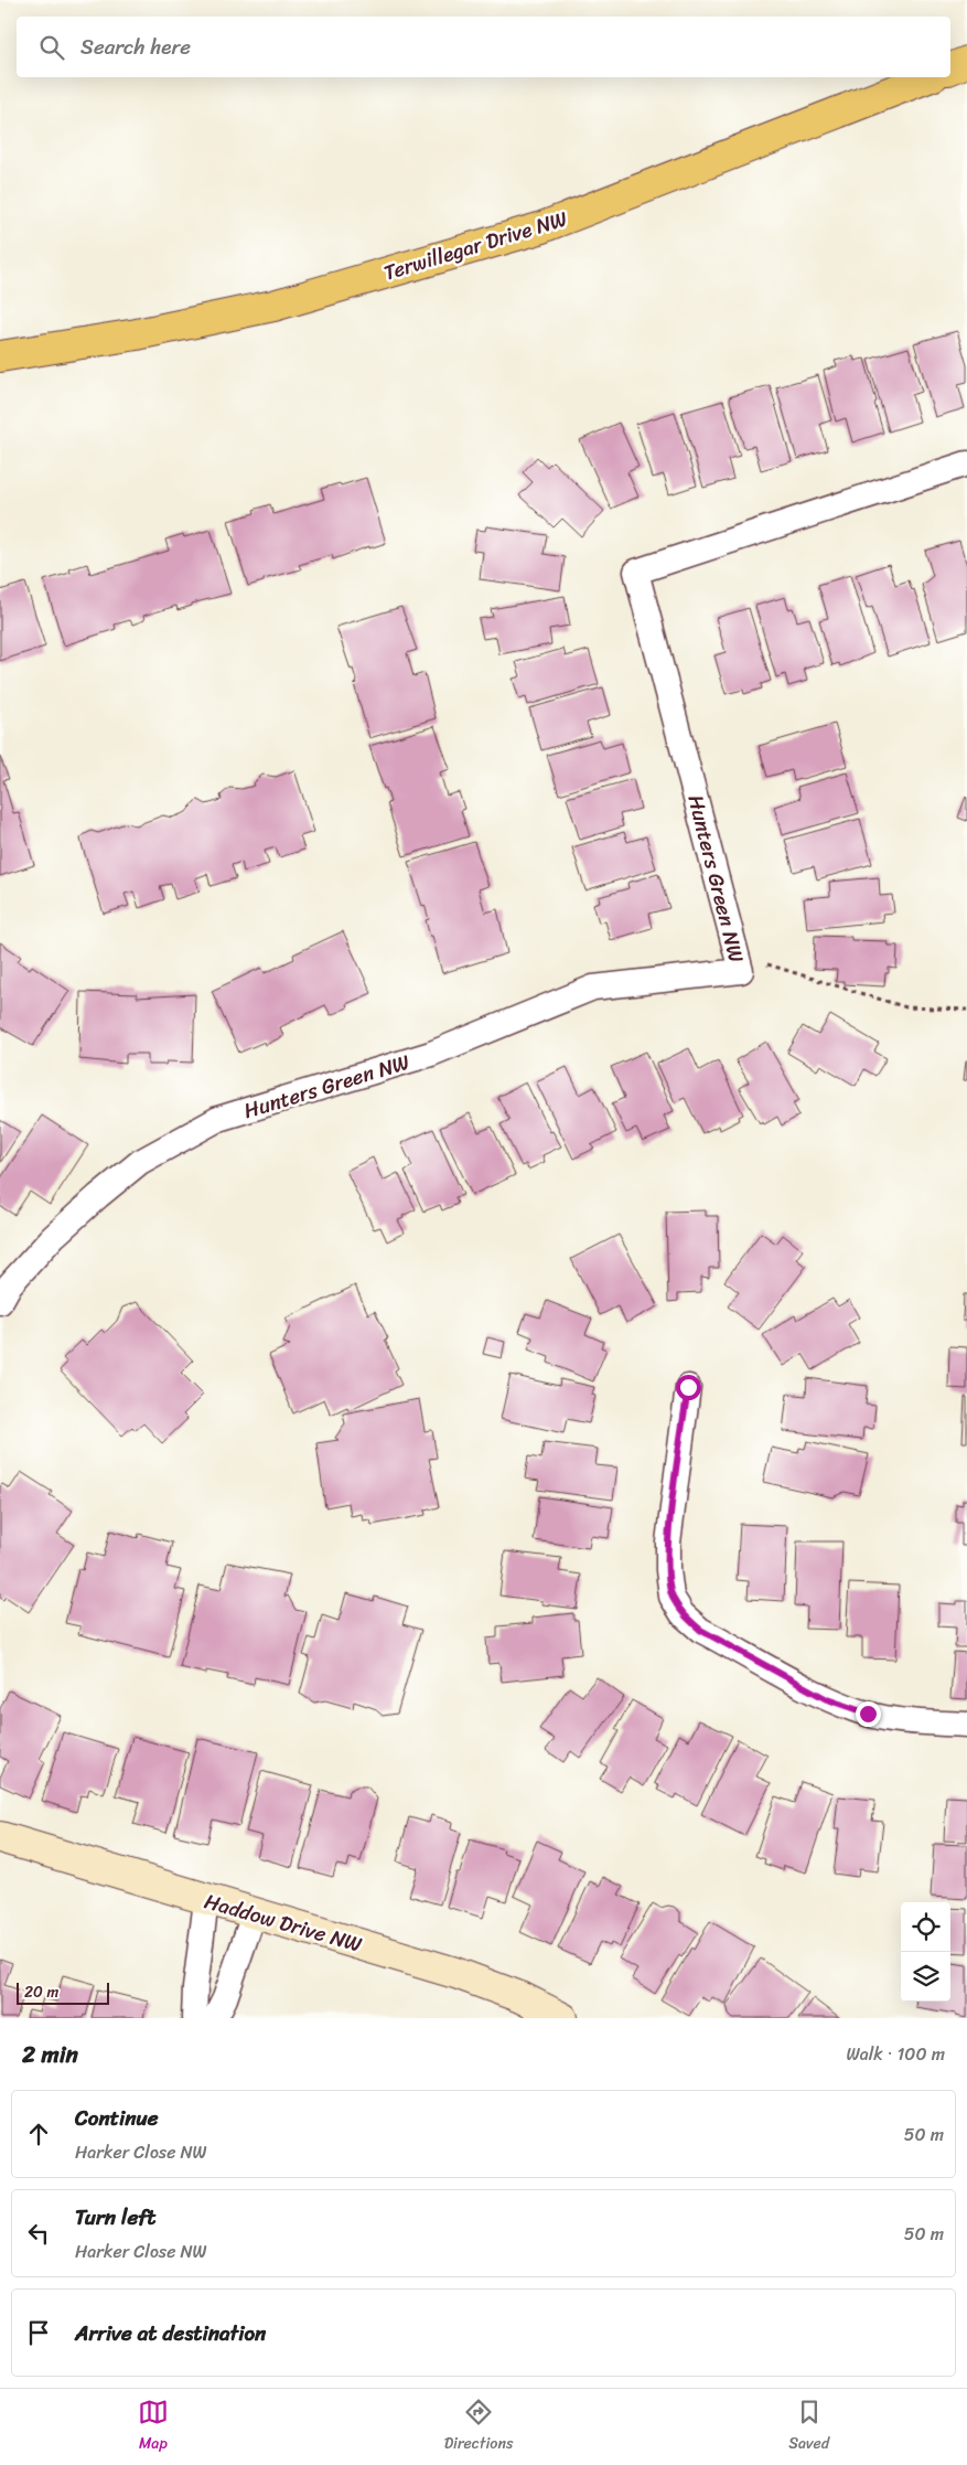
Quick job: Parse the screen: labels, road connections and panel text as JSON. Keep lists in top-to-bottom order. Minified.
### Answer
{"streets":{"main road":["Terwillegar Drive NW"],"street":["Hunters Green NW","Haddow Drive NW"]},"scale_bar":"20 m","page":{"search":"Search here","scale":"20 m","heading":["2 min","Walk · 100 m"],"list":[["Continue","Harker Close NW","50 m"],["Turn left","Harker Close NW","50 m"],"Arrive at destination"],"nav":["Map","Directions","Saved"]}}
